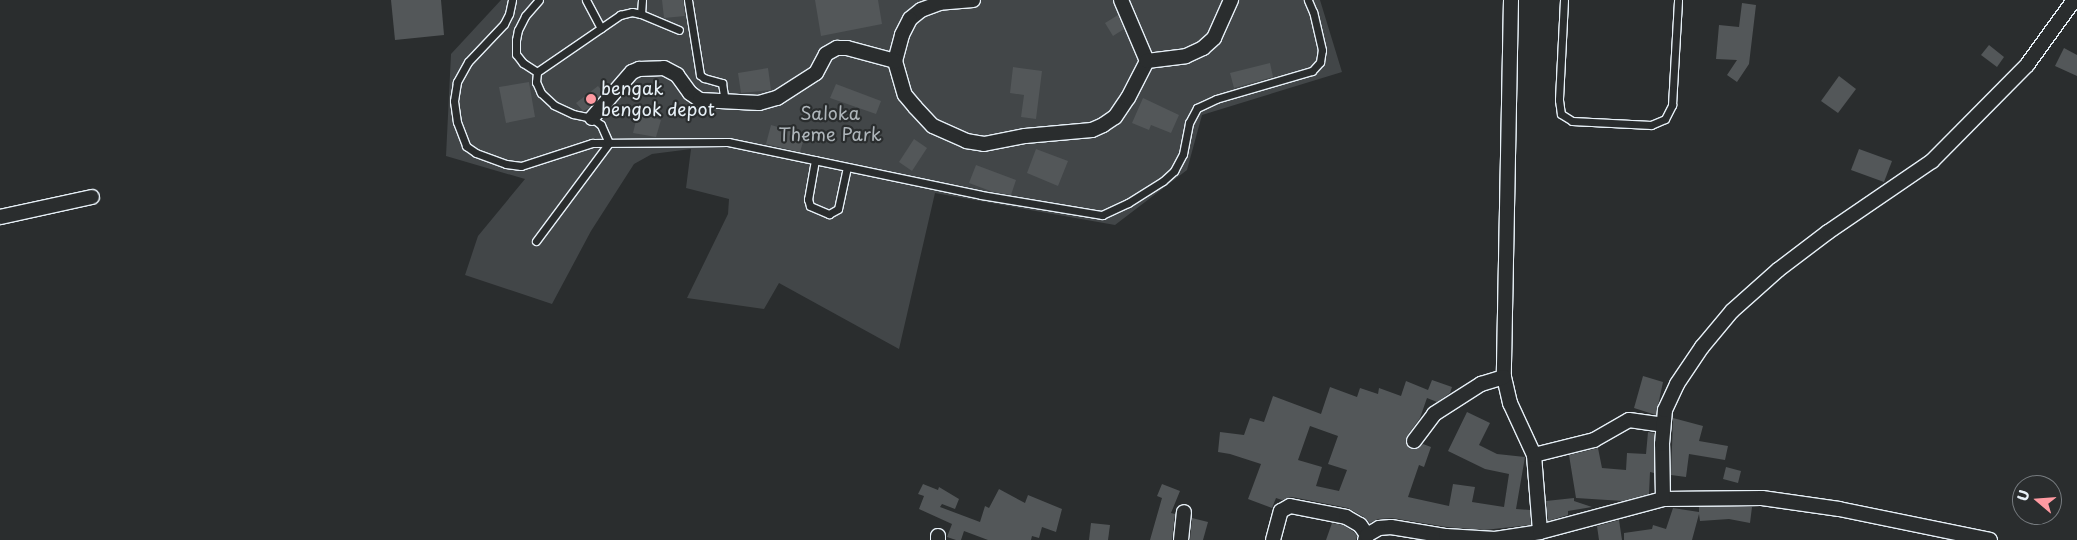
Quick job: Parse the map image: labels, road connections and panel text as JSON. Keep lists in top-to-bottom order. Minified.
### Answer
{"parks":["Saloka Theme Park"],"places":["bengak bengok depot"],"north":"left"}
